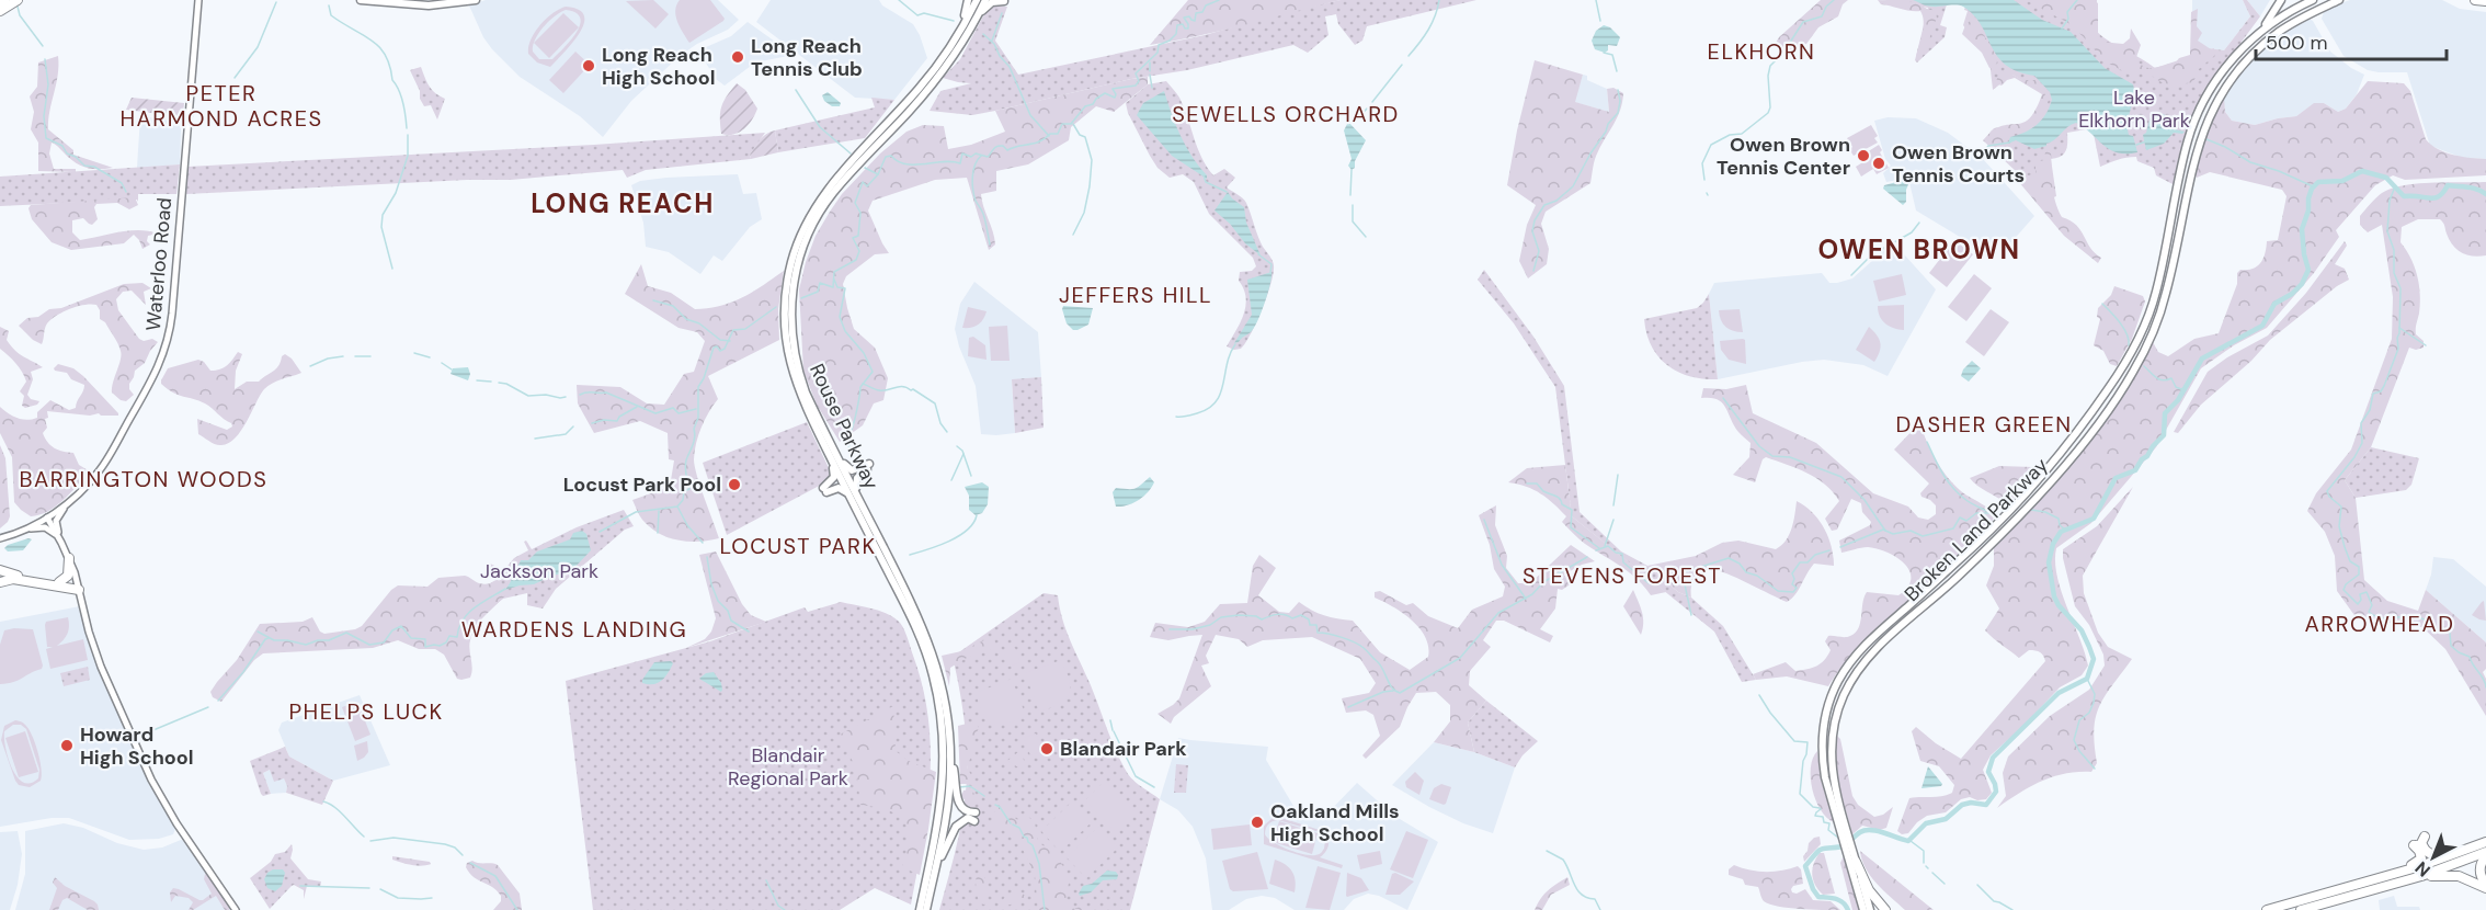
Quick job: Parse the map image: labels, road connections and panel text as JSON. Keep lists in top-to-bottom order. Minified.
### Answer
{"streets":{"main road":["Waterloo Road","Rouse Parkway","Broken Land Parkway"]},"districts":["ELKHORN","PETER HARMOND ACRES","SEWELLS ORCHARD","LONG REACH","OWEN BROWN","JEFFERS HILL","DASHER GREEN","BARRINGTON WOODS","LOCUST PARK","STEVENS FOREST","ARROWHEAD","WARDENS LANDING","PHELPS LUCK"],"parks":["Lake Elkhorn Park","Jackson Park","Blandair Regional Park"],"places":["Long Reach Tennis Club","Long Reach High School","Owen Brown Tennis Center","Owen Brown Tennis Courts","Locust Park Pool","Howard High School","Blandair Park","Oakland Mills High School"],"scale_bar":"500 m","north":"bottom left"}
